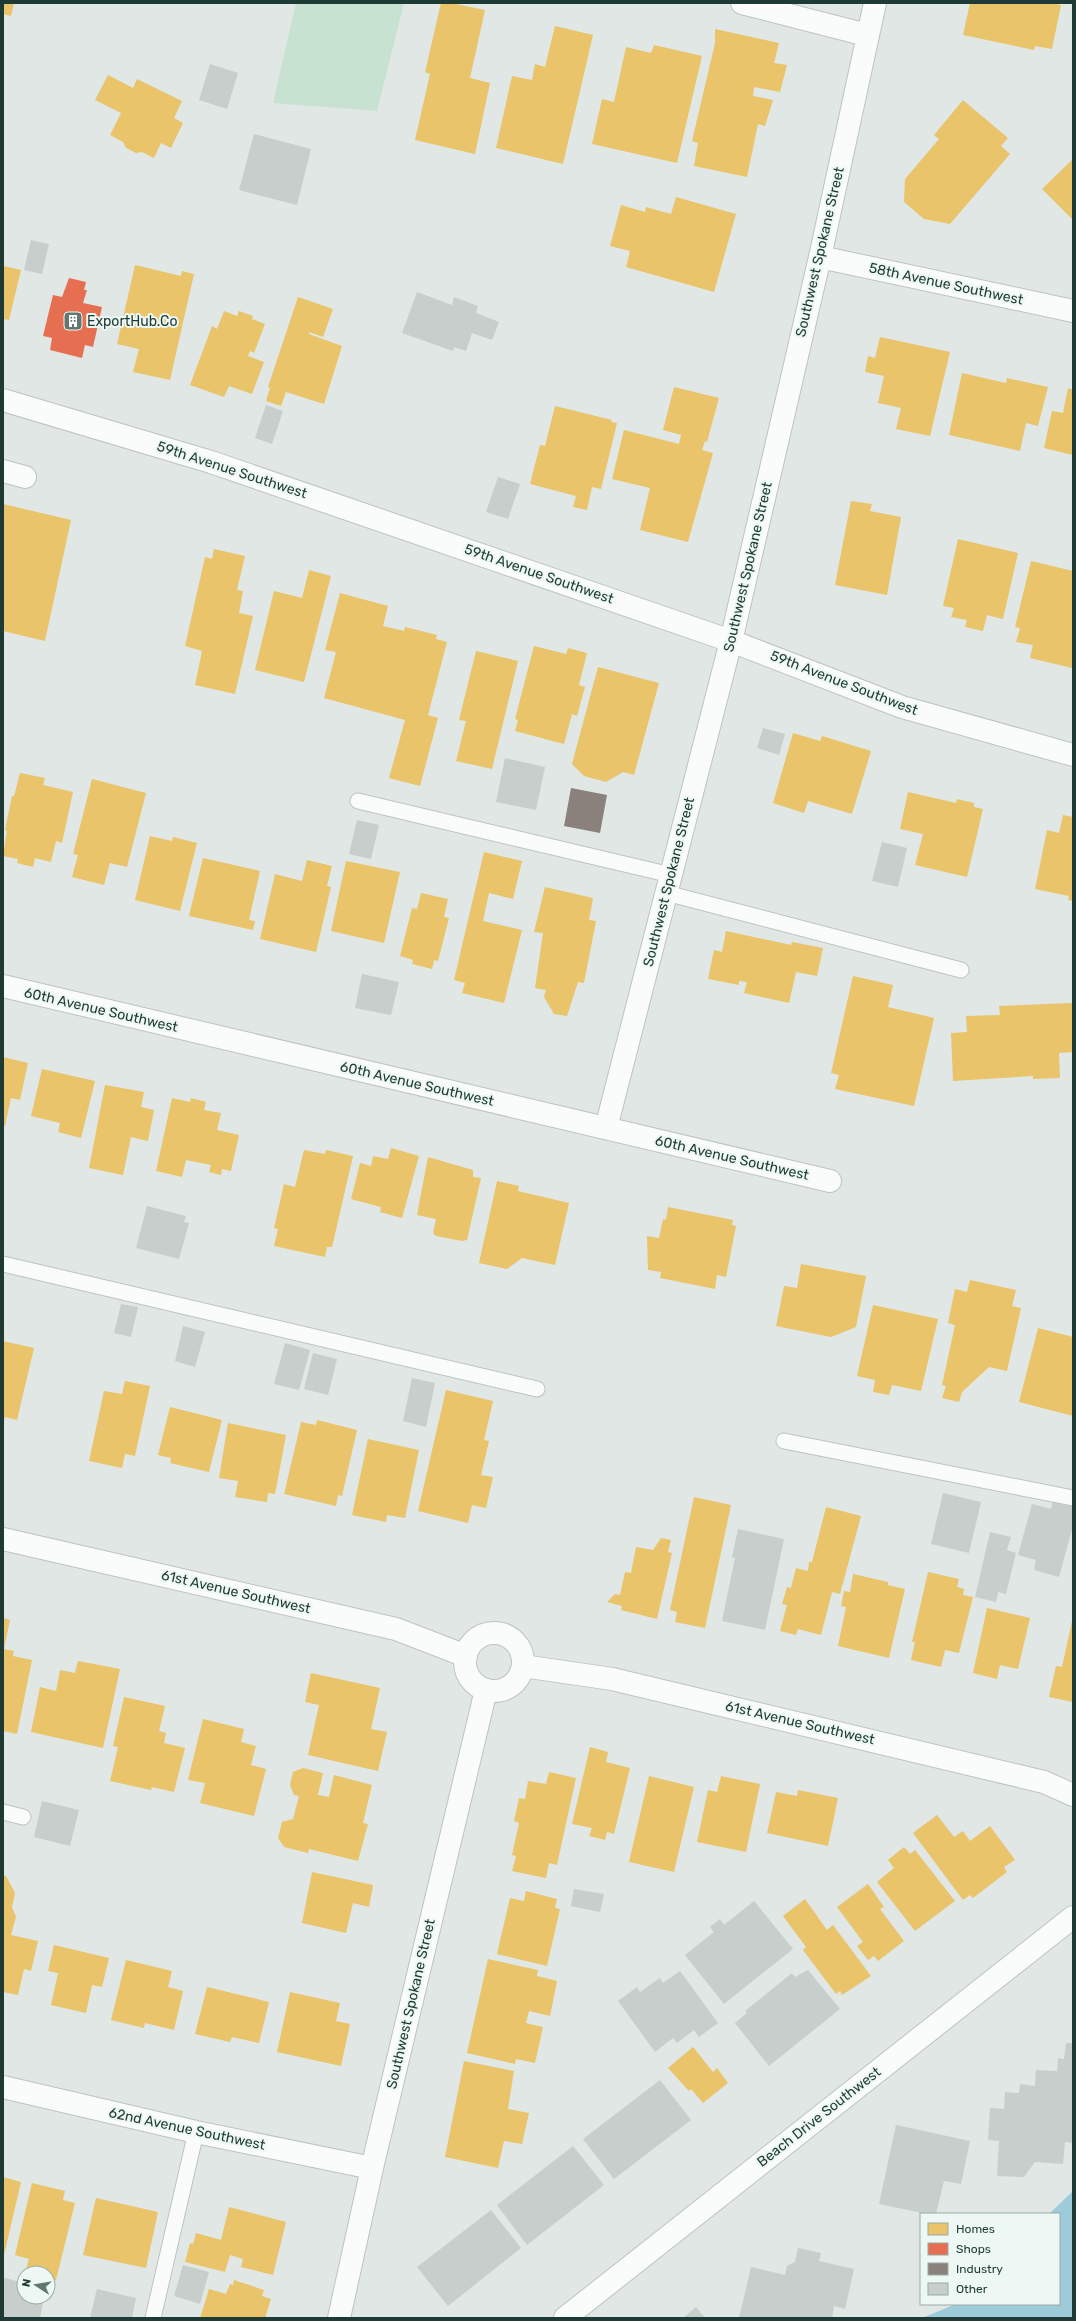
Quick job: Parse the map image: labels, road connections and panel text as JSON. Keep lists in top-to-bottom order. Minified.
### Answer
{"streets":{"street":["Southwest Spokane Street","58th Avenue Southwest","59th Avenue Southwest","60th Avenue Southwest","61st Avenue Southwest","Beach Drive Southwest","62nd Avenue Southwest"]},"crossings":[["Southwest Spokane Street","58th Avenue Southwest"],["Southwest Spokane Street","59th Avenue Southwest"],["Southwest Spokane Street","60th Avenue Southwest"],["Southwest Spokane Street","61st Avenue Southwest"],["Southwest Spokane Street","62nd Avenue Southwest"]],"places":{"building":["ExportHub.Co"]},"legend":["Homes","Shops","Industry","Other"],"north":"left"}
